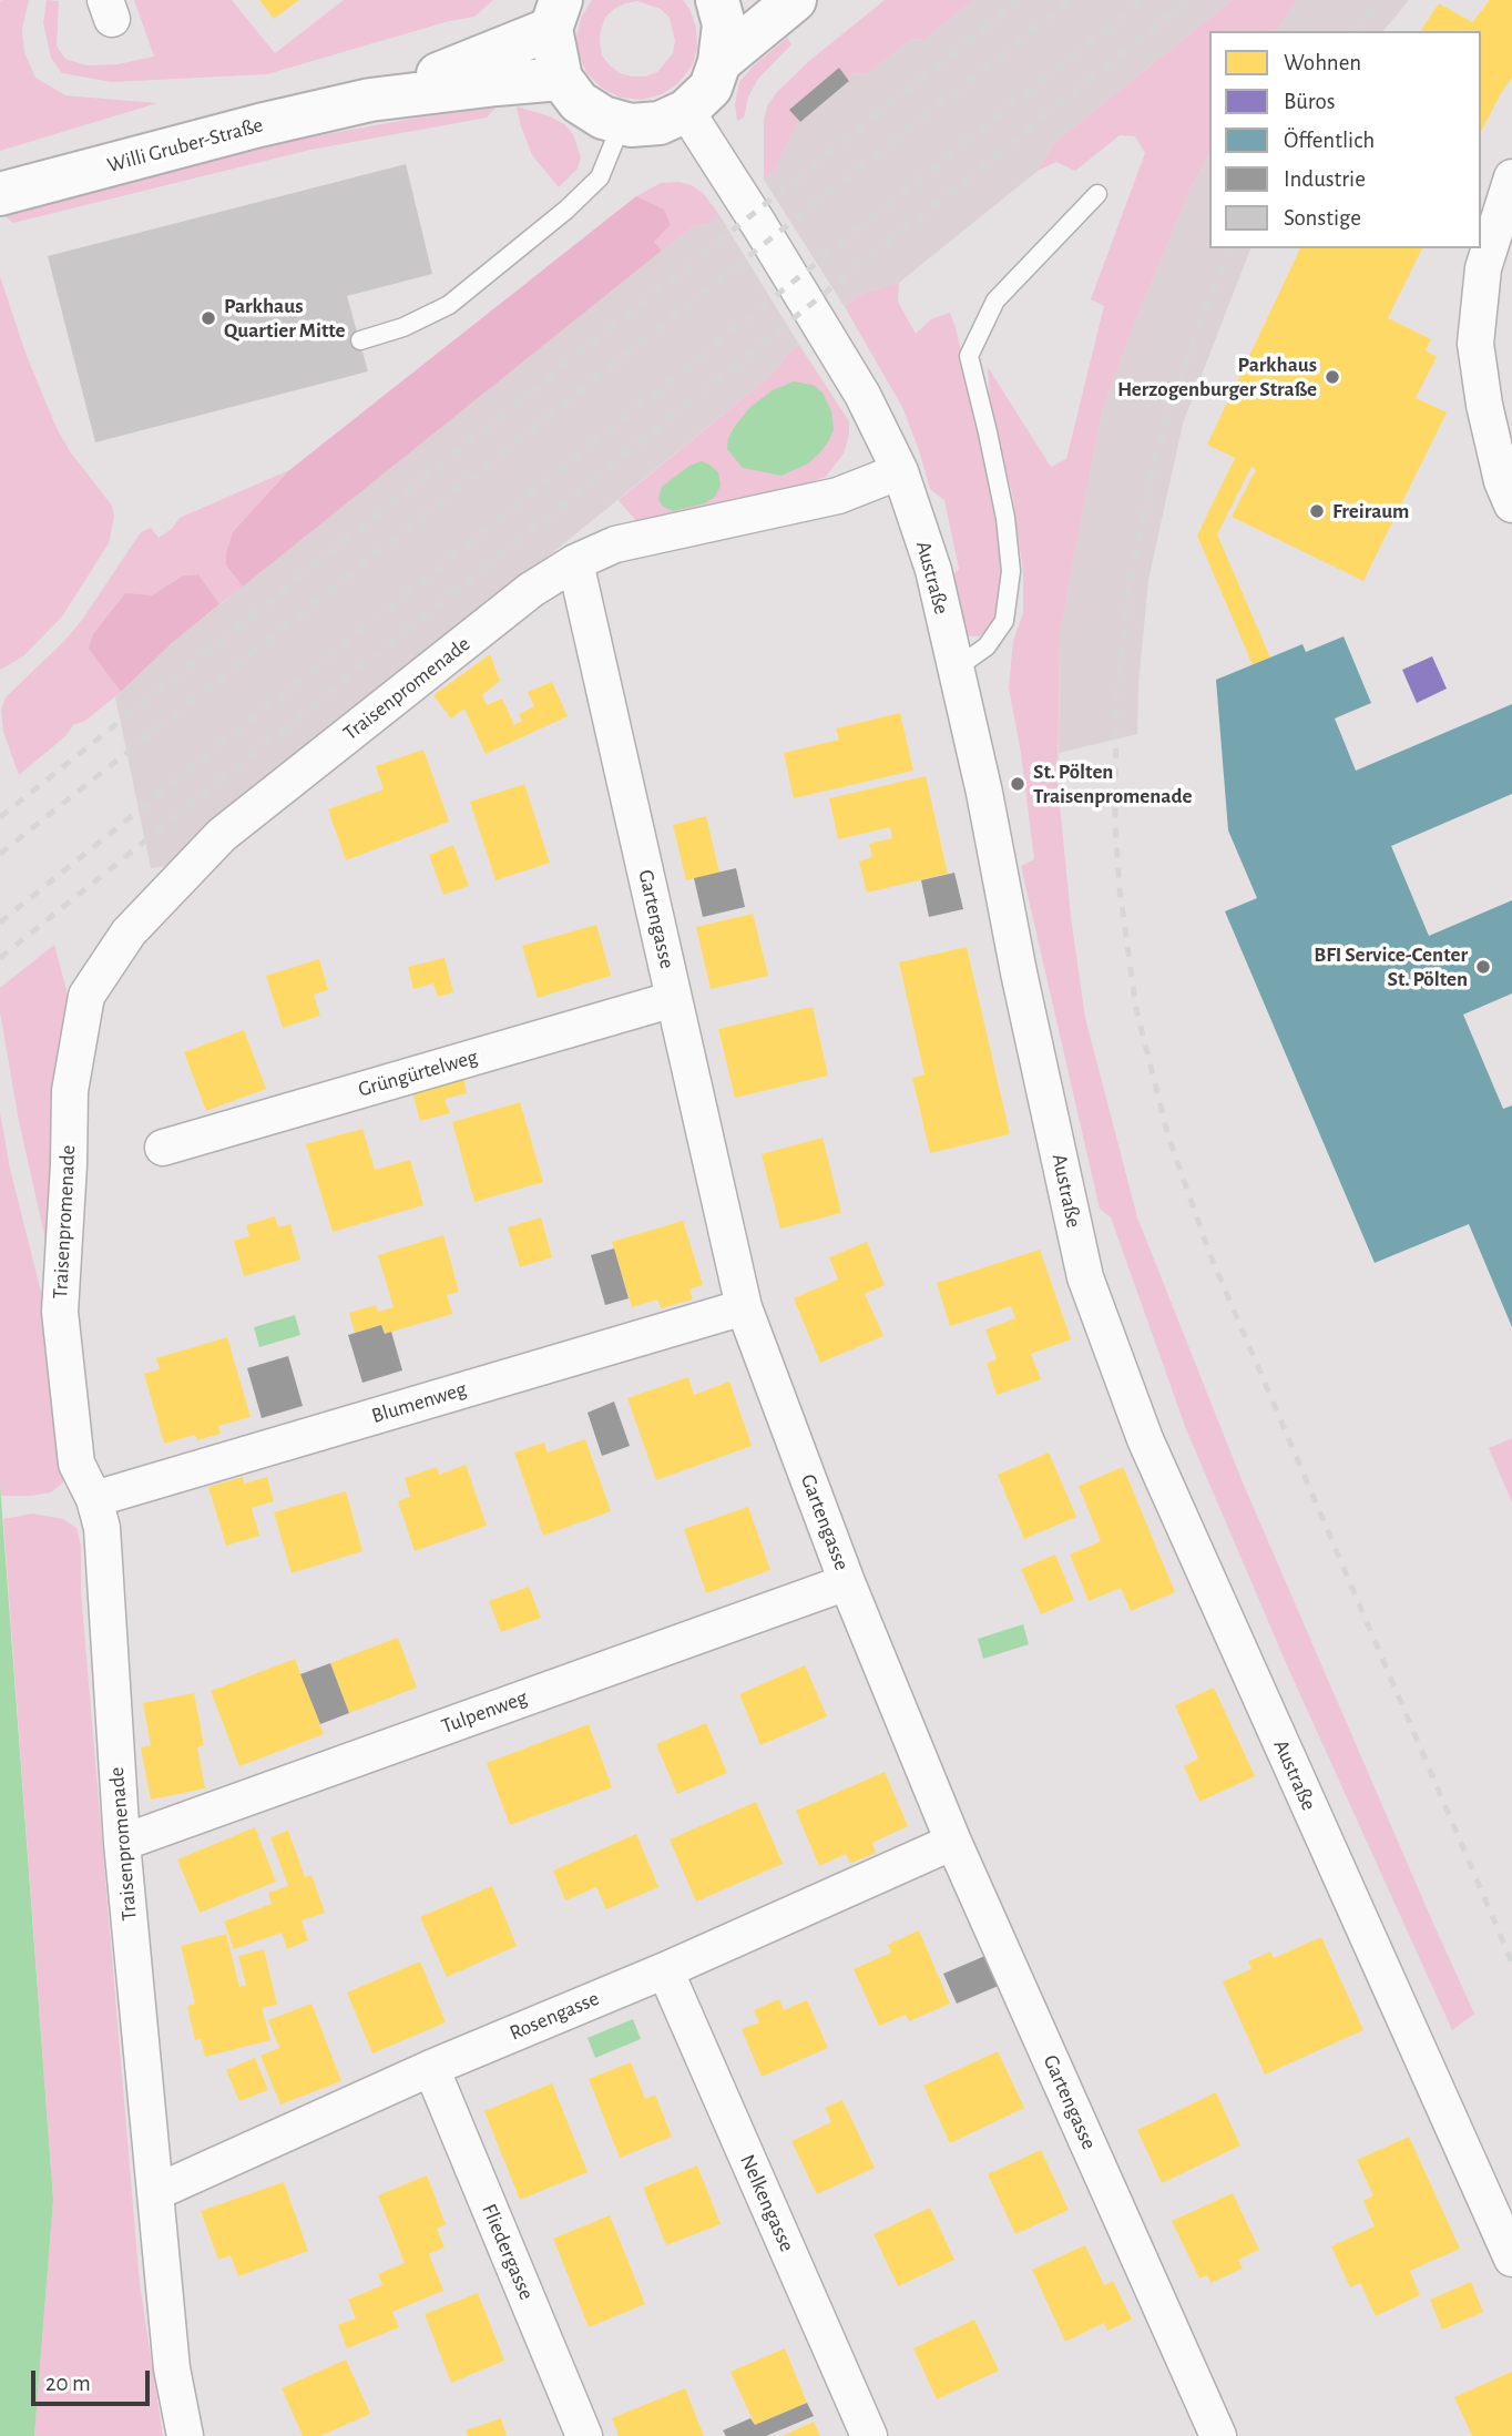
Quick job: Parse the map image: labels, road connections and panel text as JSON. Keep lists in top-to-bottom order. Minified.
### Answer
{"streets":{"street":["Willi Gruber-Straße","Austraße","Traisenpromenade","Gartengasse","Grüngürtelweg","Blumenweg","Tulpenweg","Rosengasse","Nelkengasse","Fliedergasse"]},"crossings":[["Austraße","Traisenpromenade"],["Traisenpromenade","Gartengasse"],["Traisenpromenade","Blumenweg"],["Traisenpromenade","Tulpenweg"],["Traisenpromenade","Rosengasse"],["Gartengasse","Grüngürtelweg"],["Gartengasse","Blumenweg"],["Gartengasse","Tulpenweg"],["Gartengasse","Rosengasse"],["Rosengasse","Nelkengasse"],["Rosengasse","Fliedergasse"]],"places":["Parkhaus Quartier Mitte","Parkhaus Herzogenburger Straße","Freiraum","St. Pölten Traisenpromenade","BFI Service-Center St. Pölten"],"legend":["Wohnen","Büros","Öffentlich","Industrie","Sonstige"],"scale_bar":"20 m"}
